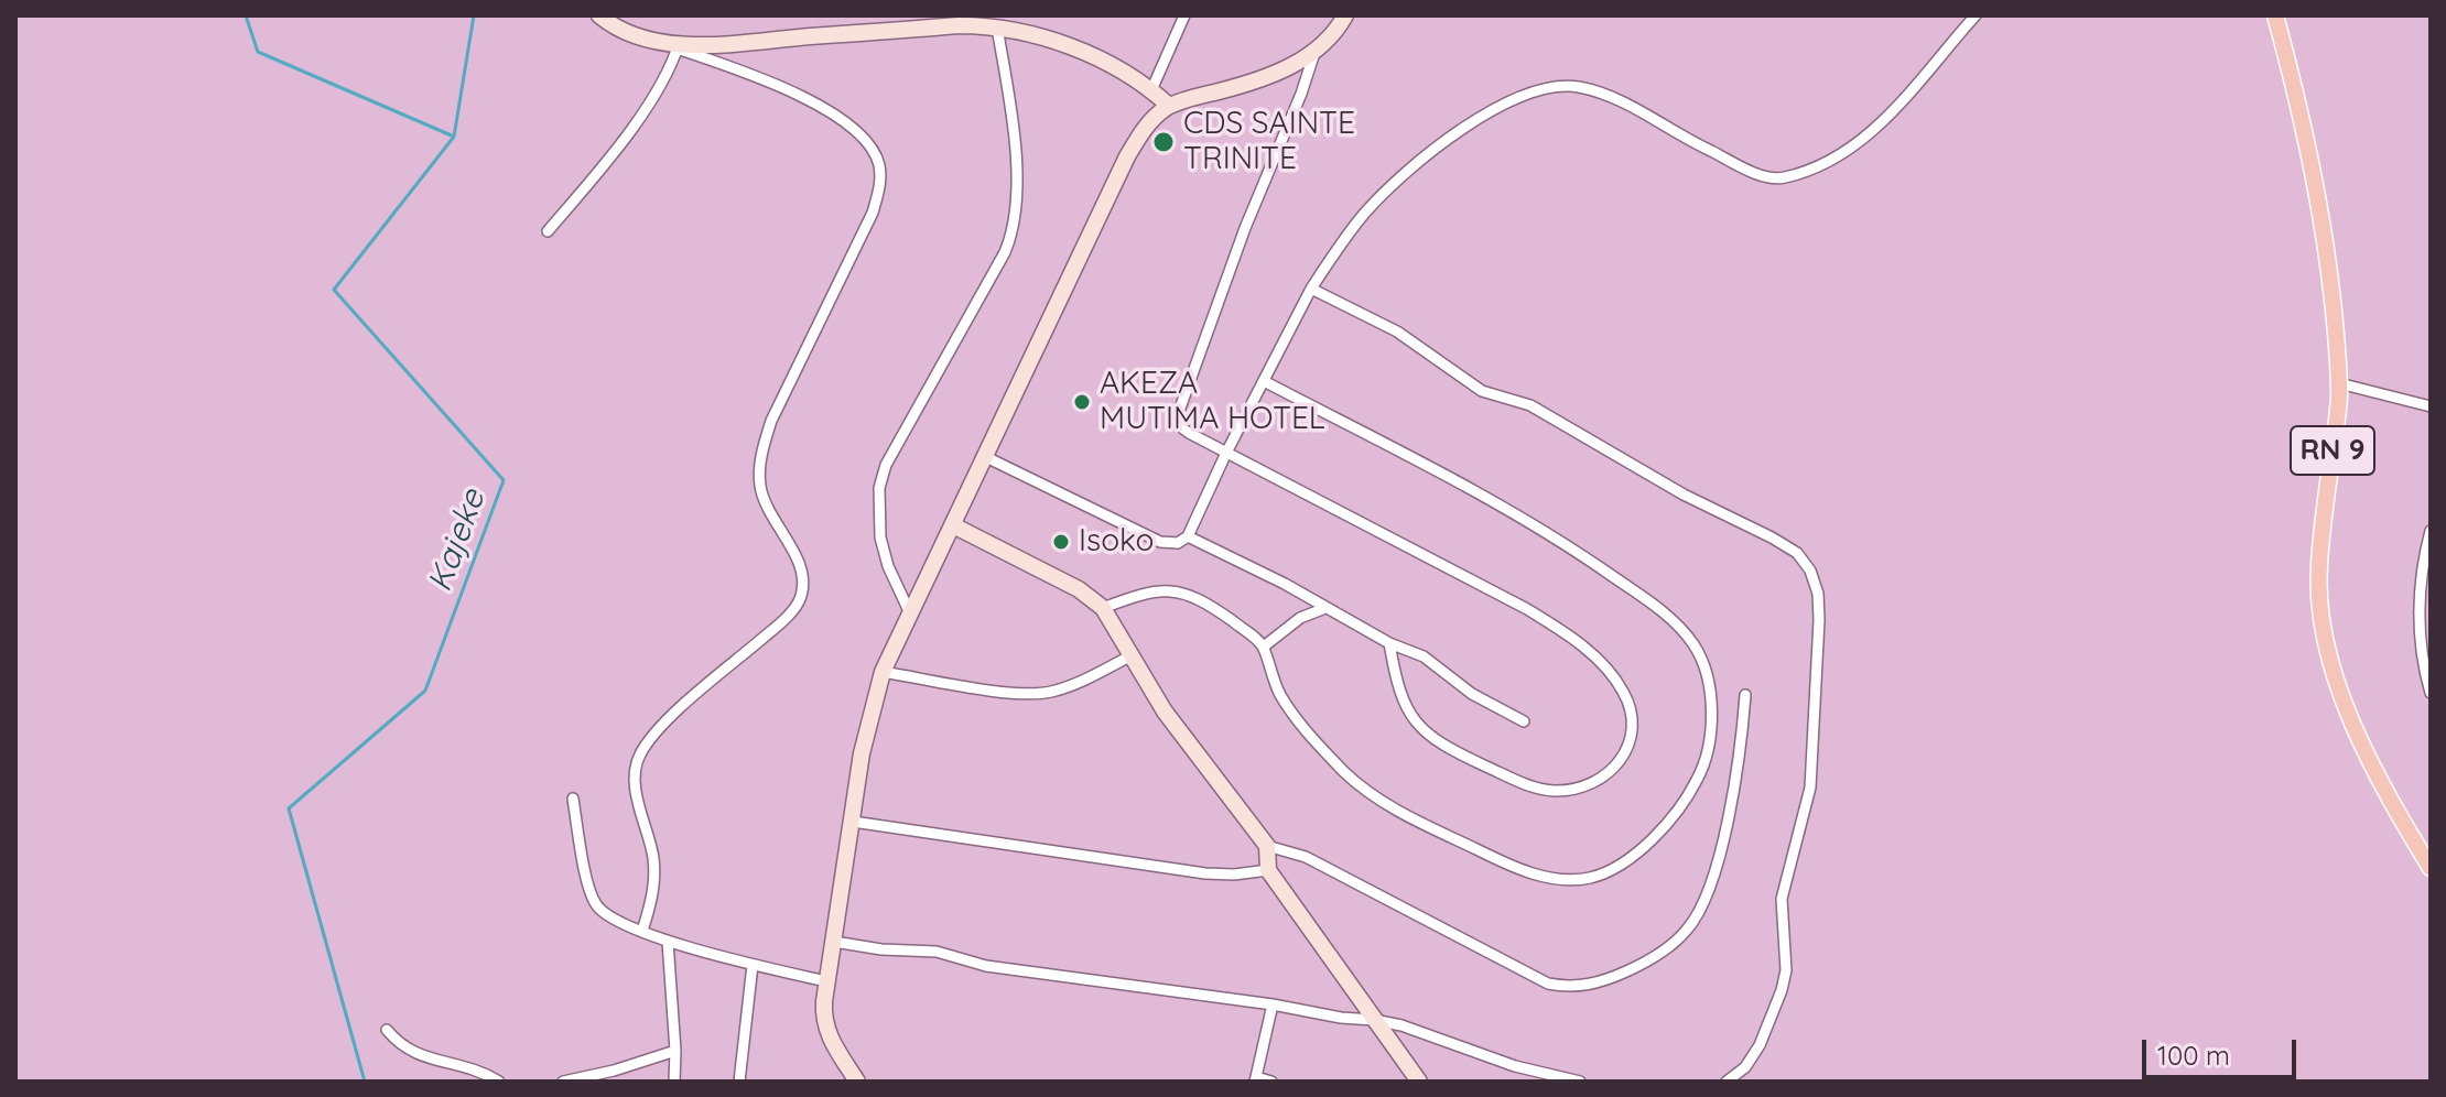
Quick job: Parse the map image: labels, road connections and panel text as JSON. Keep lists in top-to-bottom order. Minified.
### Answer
{"streets":{"main road":["RN 9"]},"water":["Kajeke"],"places":["CDS SAINTE TRINITE","AKEZA MUTIMA HOTEL","Isoko"],"scale_bar":"100 m"}
